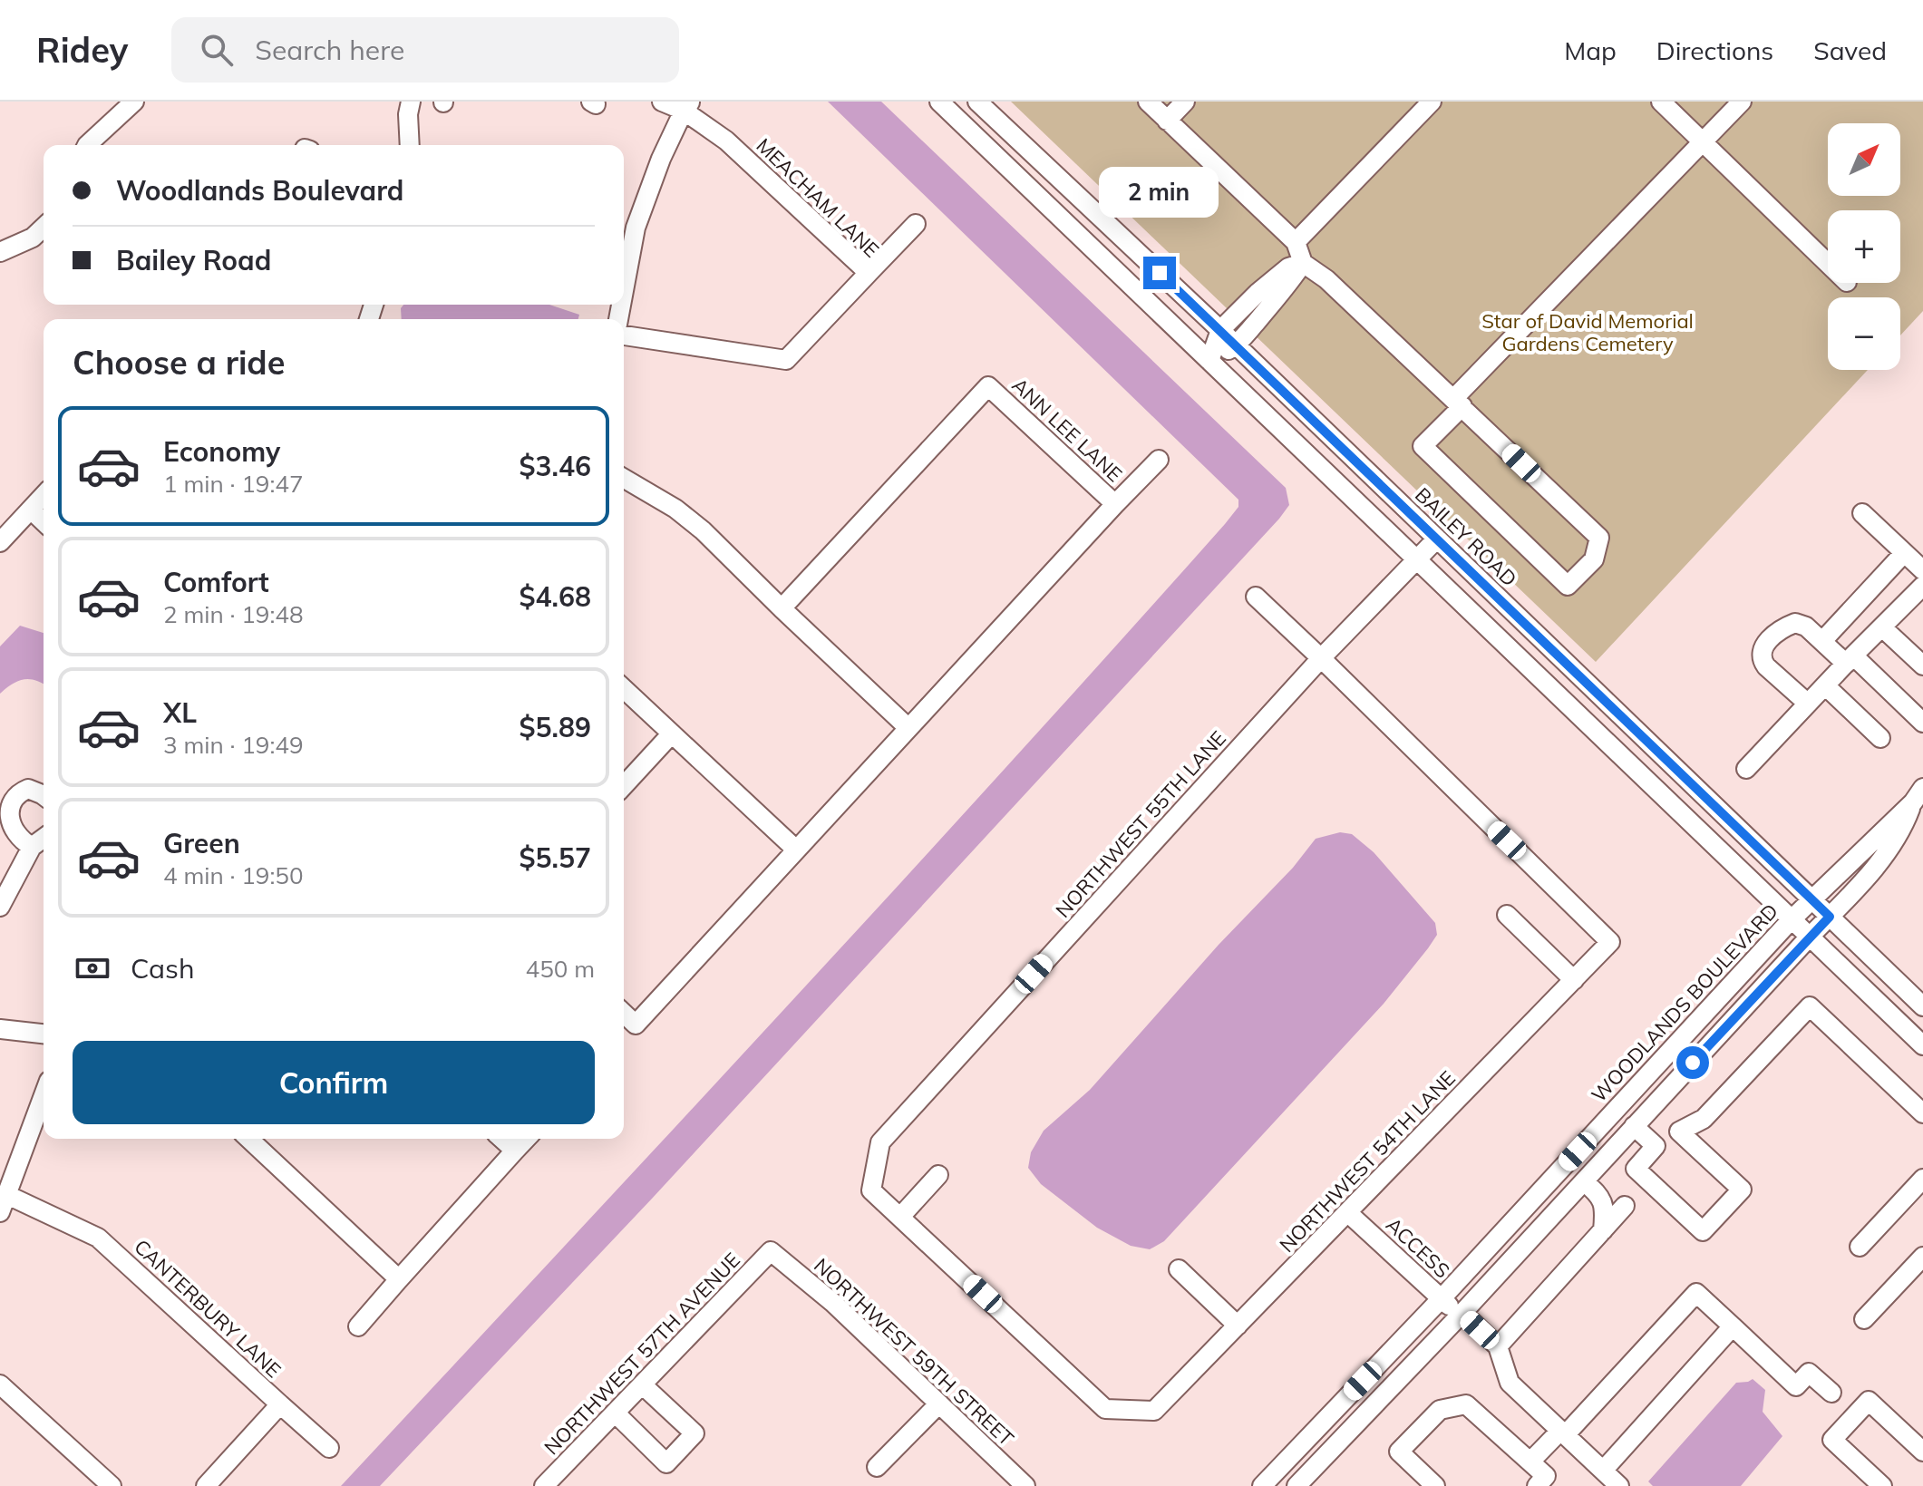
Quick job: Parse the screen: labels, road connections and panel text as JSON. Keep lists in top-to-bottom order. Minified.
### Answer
{"streets":{"street":["MEACHAM LANE","ANN LEE LANE","BAILEY ROAD","NORTHWEST 55TH LANE","WOODLANDS BOULEVARD","NORTHWEST 54TH LANE","ACCESS","CANTERBURY LANE","NORTHWEST 59TH STREET","NORTHWEST 57TH AVENUE"]},"crossings":[["BAILEY ROAD","NORTHWEST 55TH LANE"],["BAILEY ROAD","WOODLANDS BOULEVARD"],["NORTHWEST 55TH LANE","NORTHWEST 54TH LANE"],["WOODLANDS BOULEVARD","ACCESS"],["NORTHWEST 54TH LANE","ACCESS"],["NORTHWEST 59TH STREET","NORTHWEST 57TH AVENUE"]],"parks":["Star of David Memorial Gardens Cemetery"],"north":"top right","page":{"header":"Ridey","search":"Search here","nav":["Map","Directions","Saved"],"map_buttons":["+","−"],"banner":["Woodlands Boulevard","Bailey Road"],"bubble":"2 min","heading":"Choose a ride","list":[{"name":"Economy","note":"1 min · 19:47","value":"$3.46"},{"name":"Comfort","note":"2 min · 19:48","value":"$4.68"},{"name":"XL","note":"3 min · 19:49","value":"$5.89"},{"name":"Green","note":"4 min · 19:50","value":"$5.57"}],"pay":["Cash","450 m"],"buttons":"Confirm"}}
